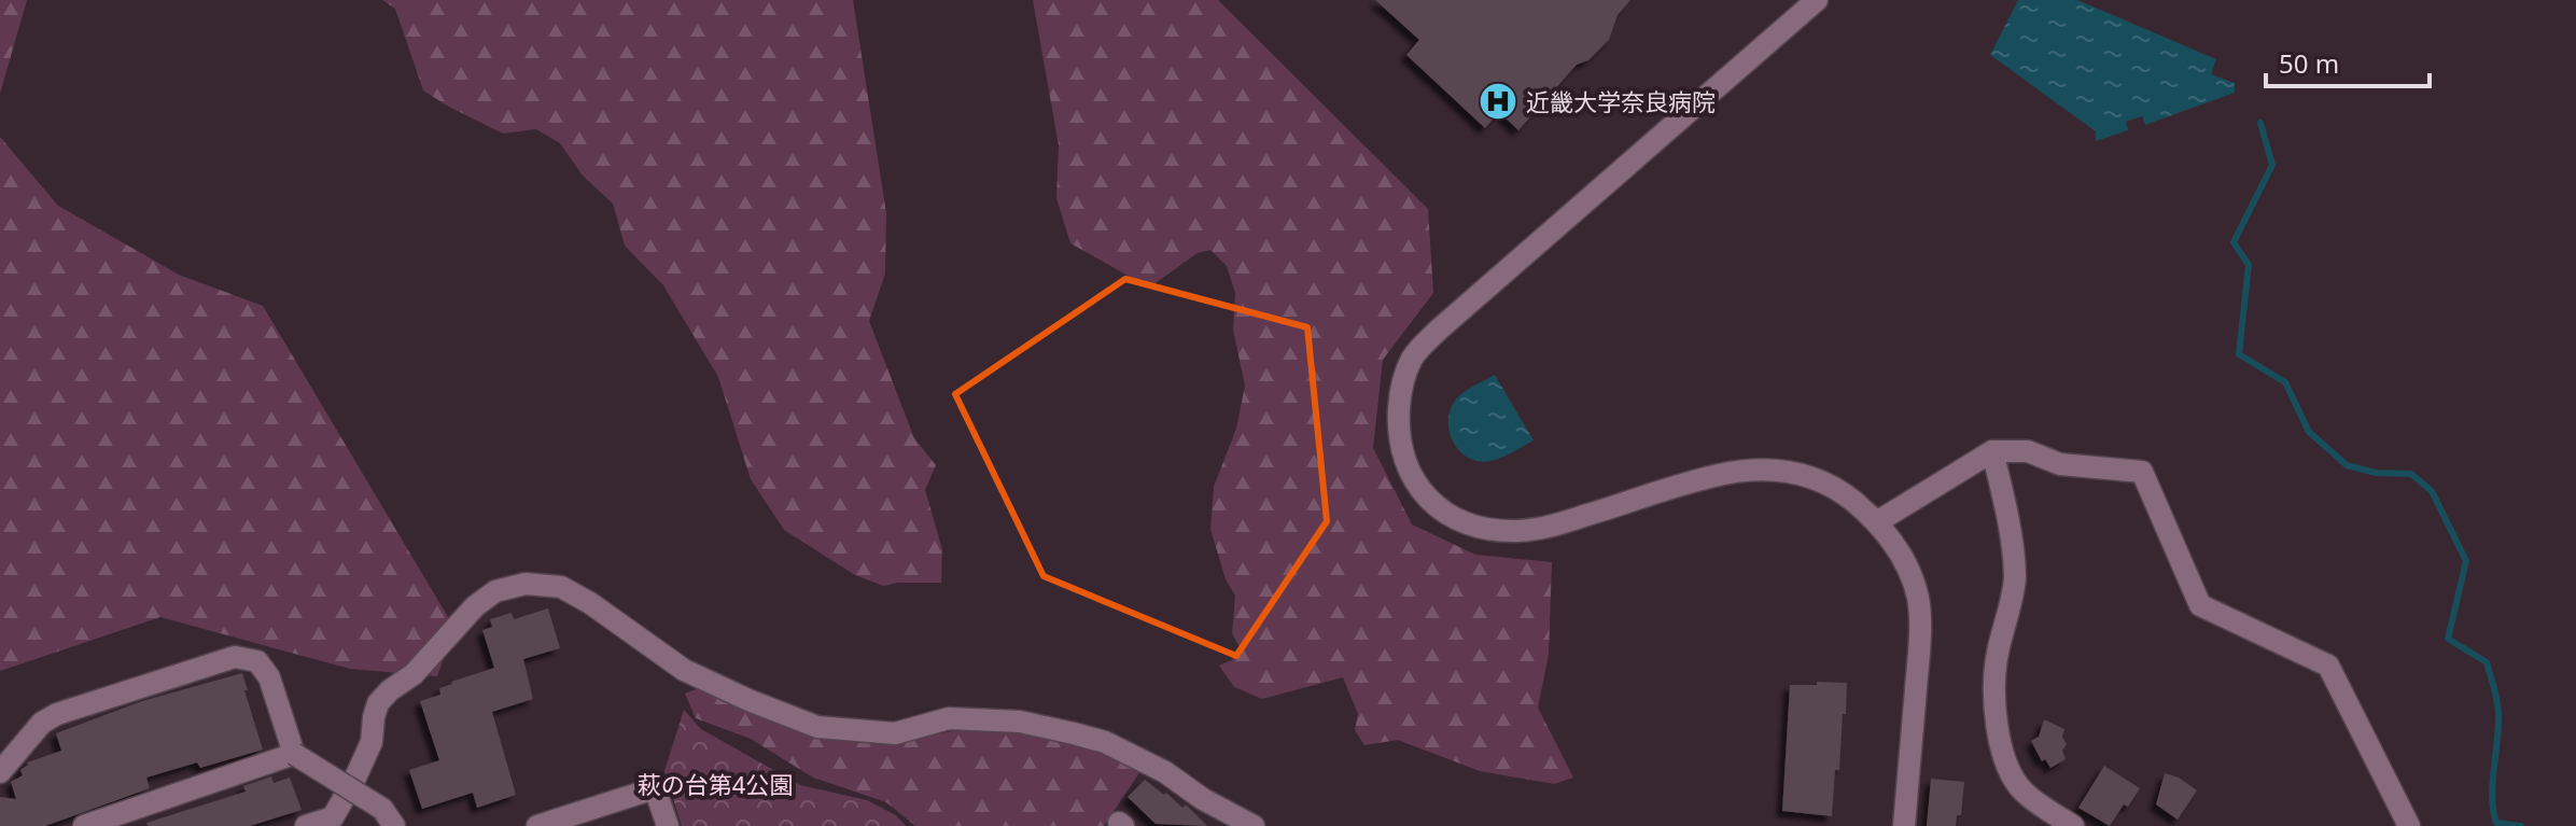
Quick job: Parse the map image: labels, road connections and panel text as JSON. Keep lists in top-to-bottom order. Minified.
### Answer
{"parks":["萩の台第4公園"],"places":{"hospital":["近畿大学奈良病院"]},"scale_bar":"50 m"}
